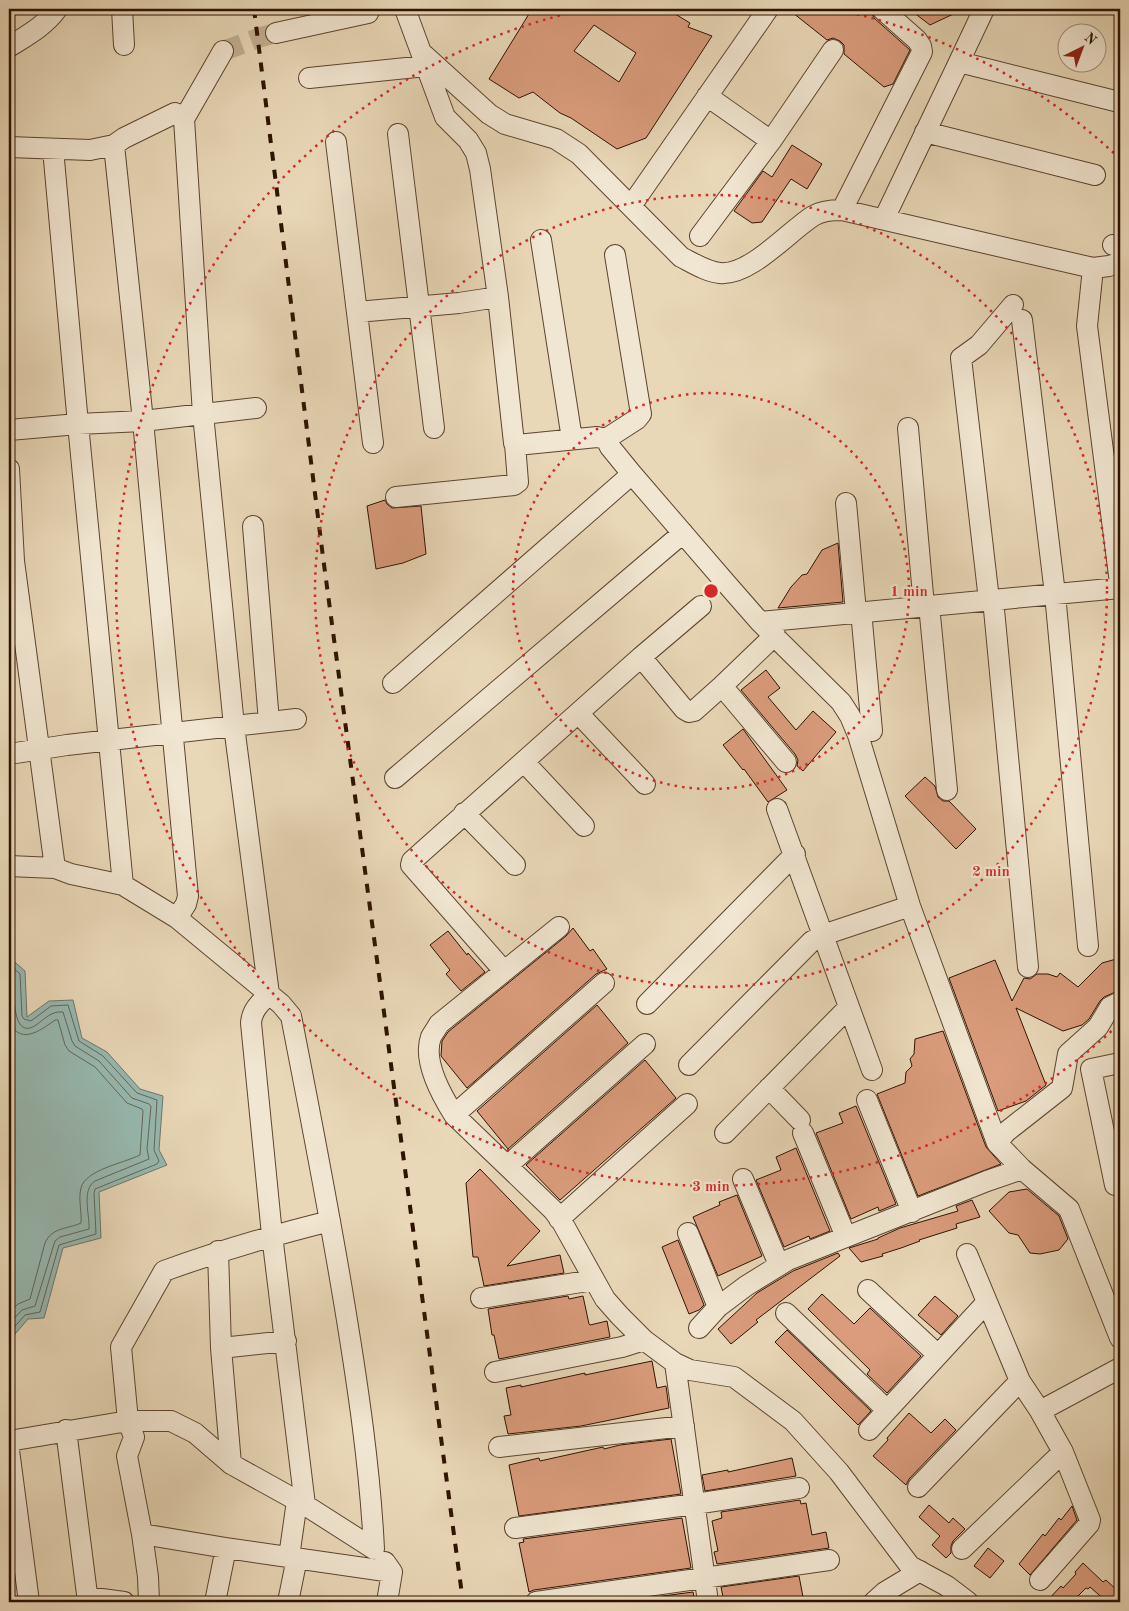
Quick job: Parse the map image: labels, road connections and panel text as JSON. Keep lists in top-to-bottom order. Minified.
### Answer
{"north":"top right","rings":["1 min","2 min","3 min"]}
